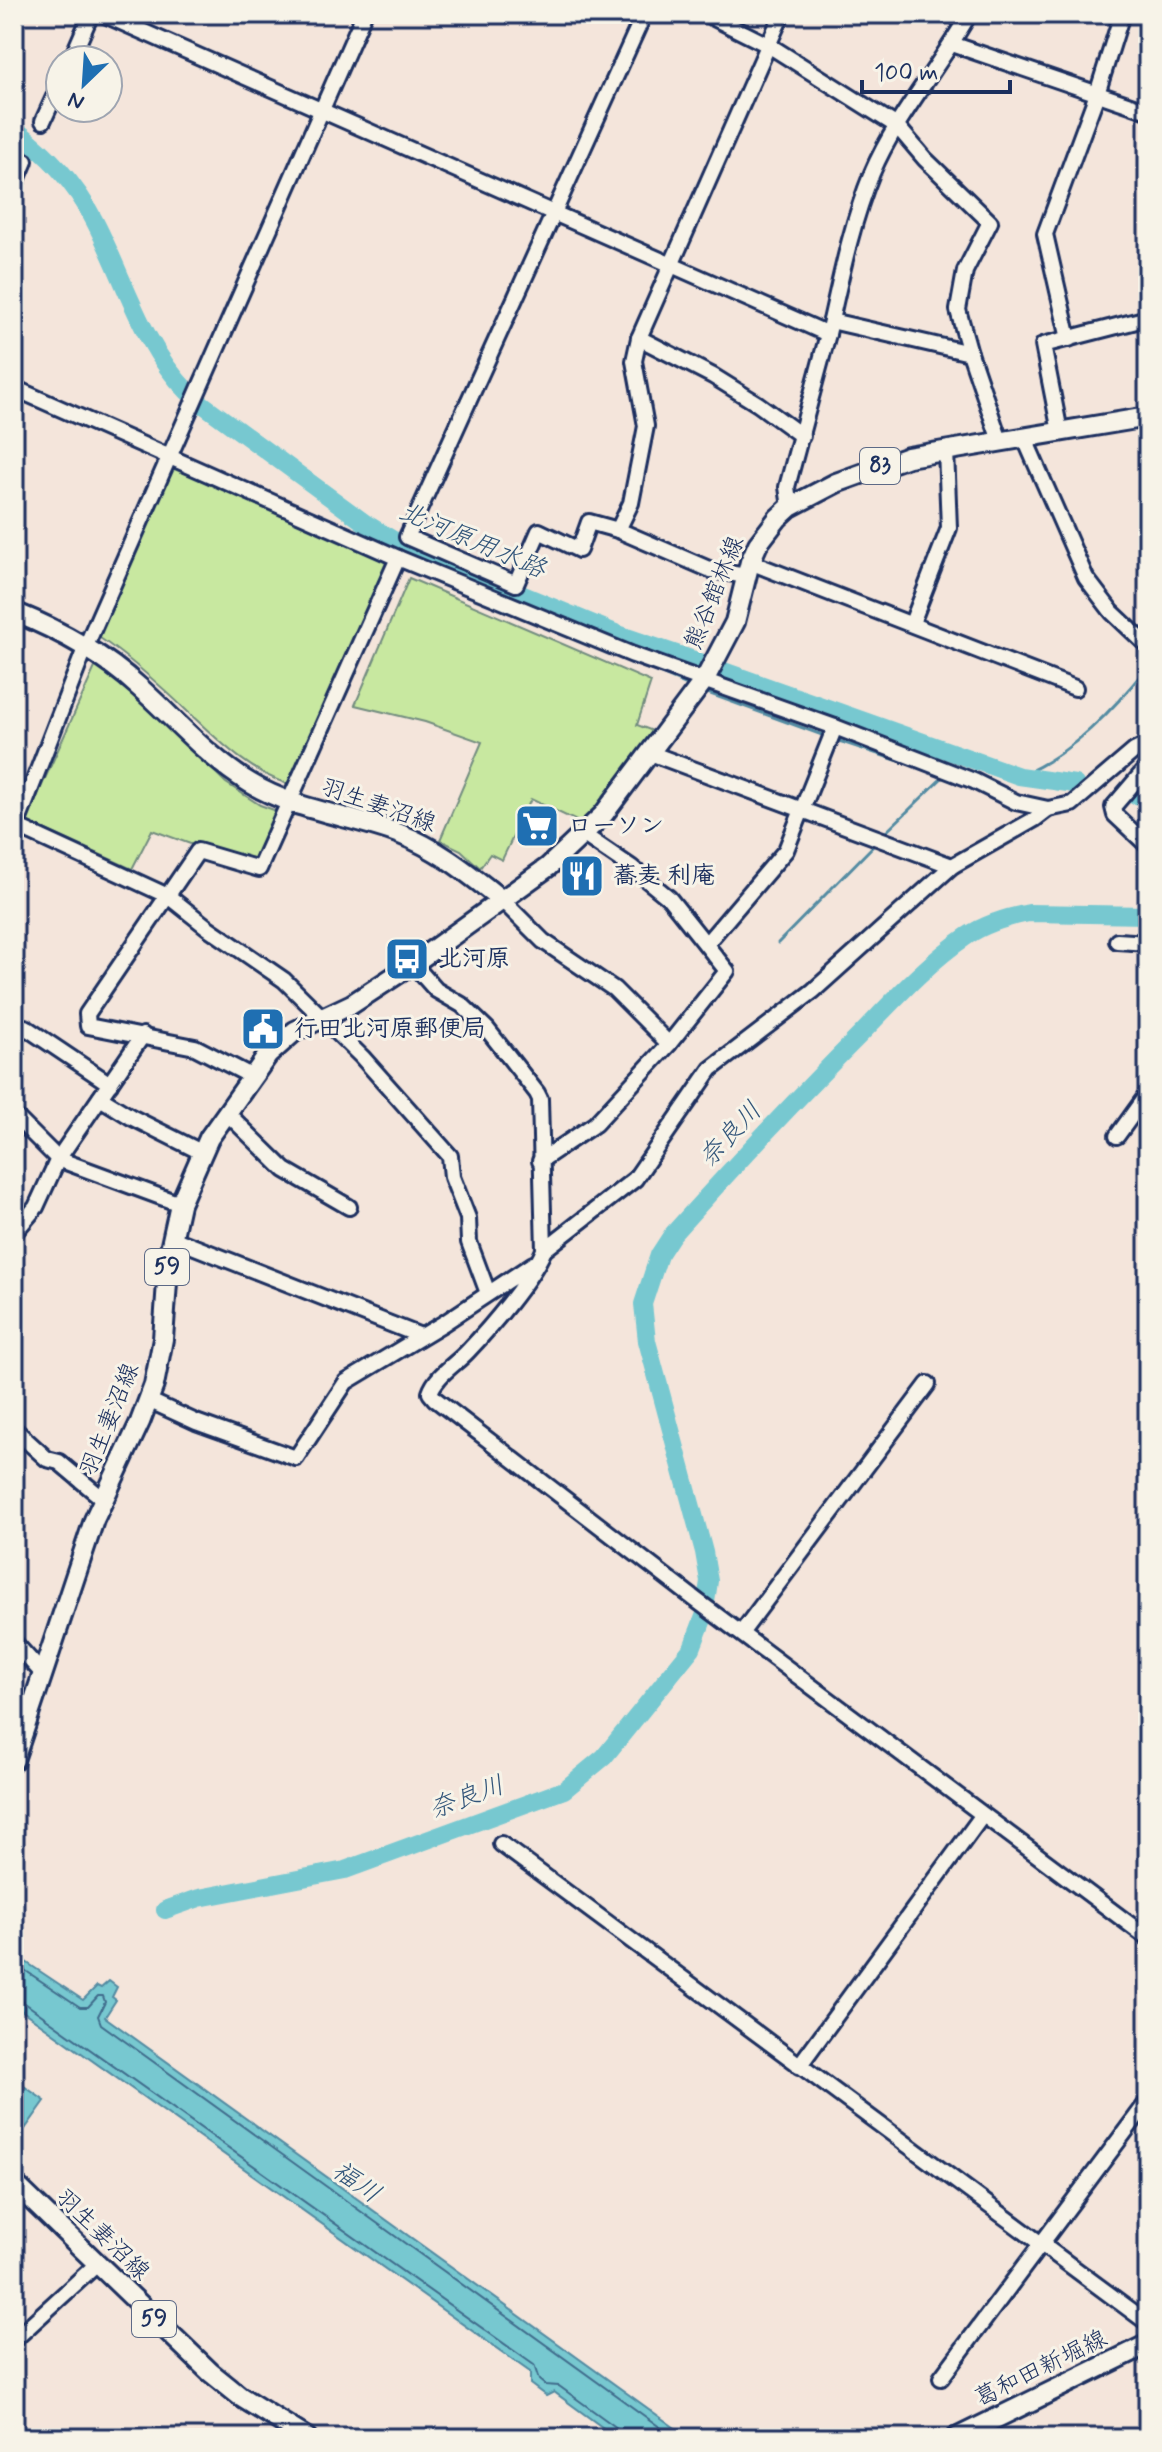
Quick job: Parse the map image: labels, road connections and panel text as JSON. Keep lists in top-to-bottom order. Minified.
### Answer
{"streets":{"main road":["83","熊谷館林線","羽生妻沼線","59","葛和田新堀線"]},"crossings":[["熊谷館林線","羽生妻沼線"]],"water":["北河原用水路","奈良川","福川"],"places":{"supermarket":["ローソン"],"restaurant":["蕎麦 利庵"],"bus stop":["北河原"],"public building":["行田北河原郵便局"]},"scale_bar":"100 m","north":"bottom left"}
